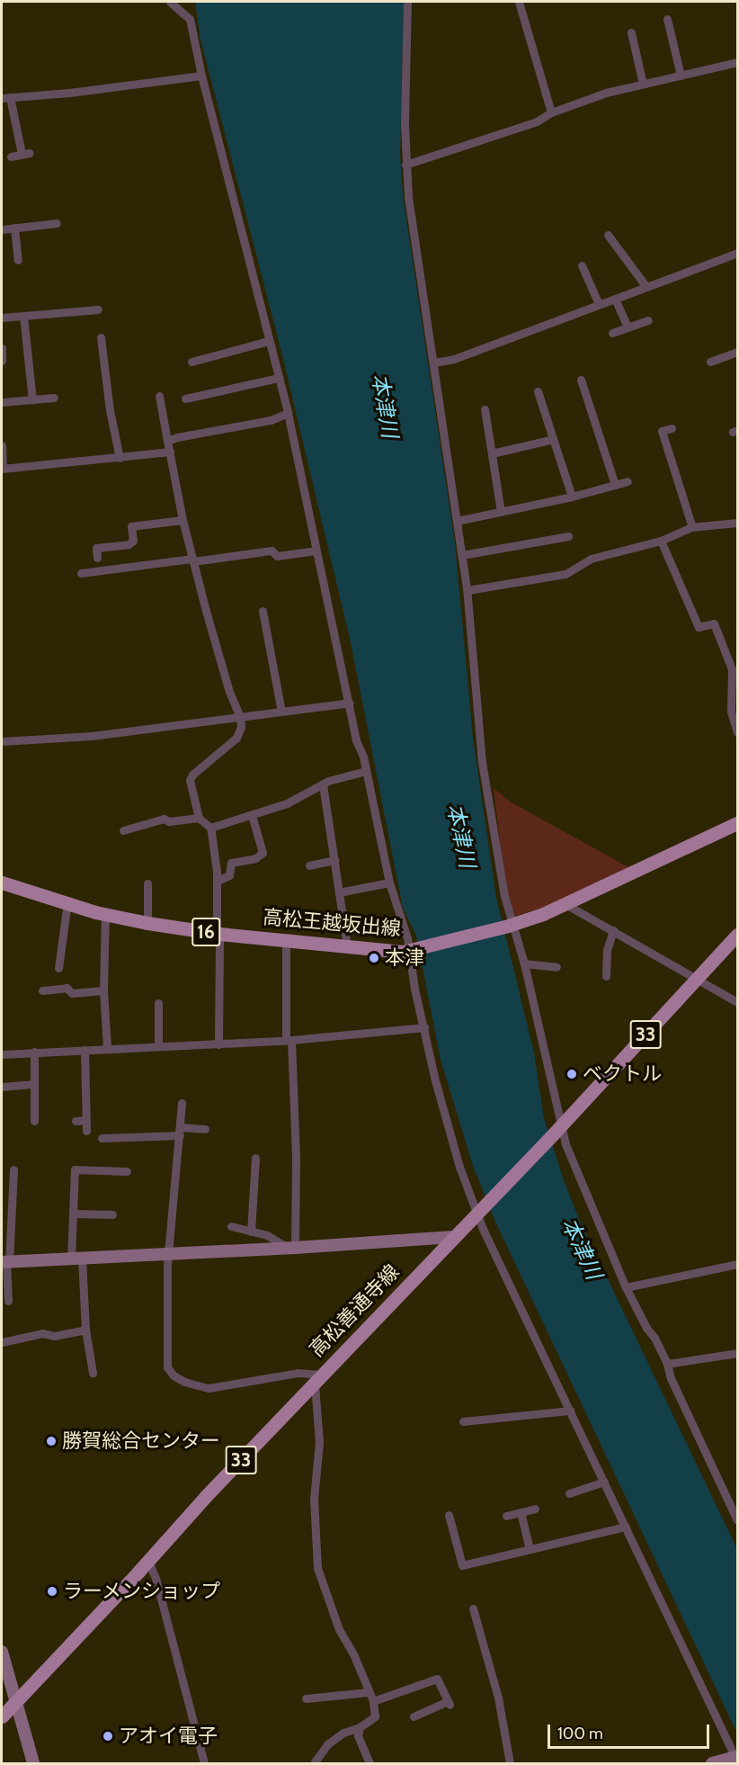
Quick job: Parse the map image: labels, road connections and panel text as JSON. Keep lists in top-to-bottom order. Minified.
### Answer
{"streets":{"main road":["高松王越坂出線","16","33","高松善通寺線"]},"water":["本津川"],"places":["本津","ベクトル","勝賀総合センター","ラーメンショップ","アオイ電子"],"scale_bar":"100 m"}
